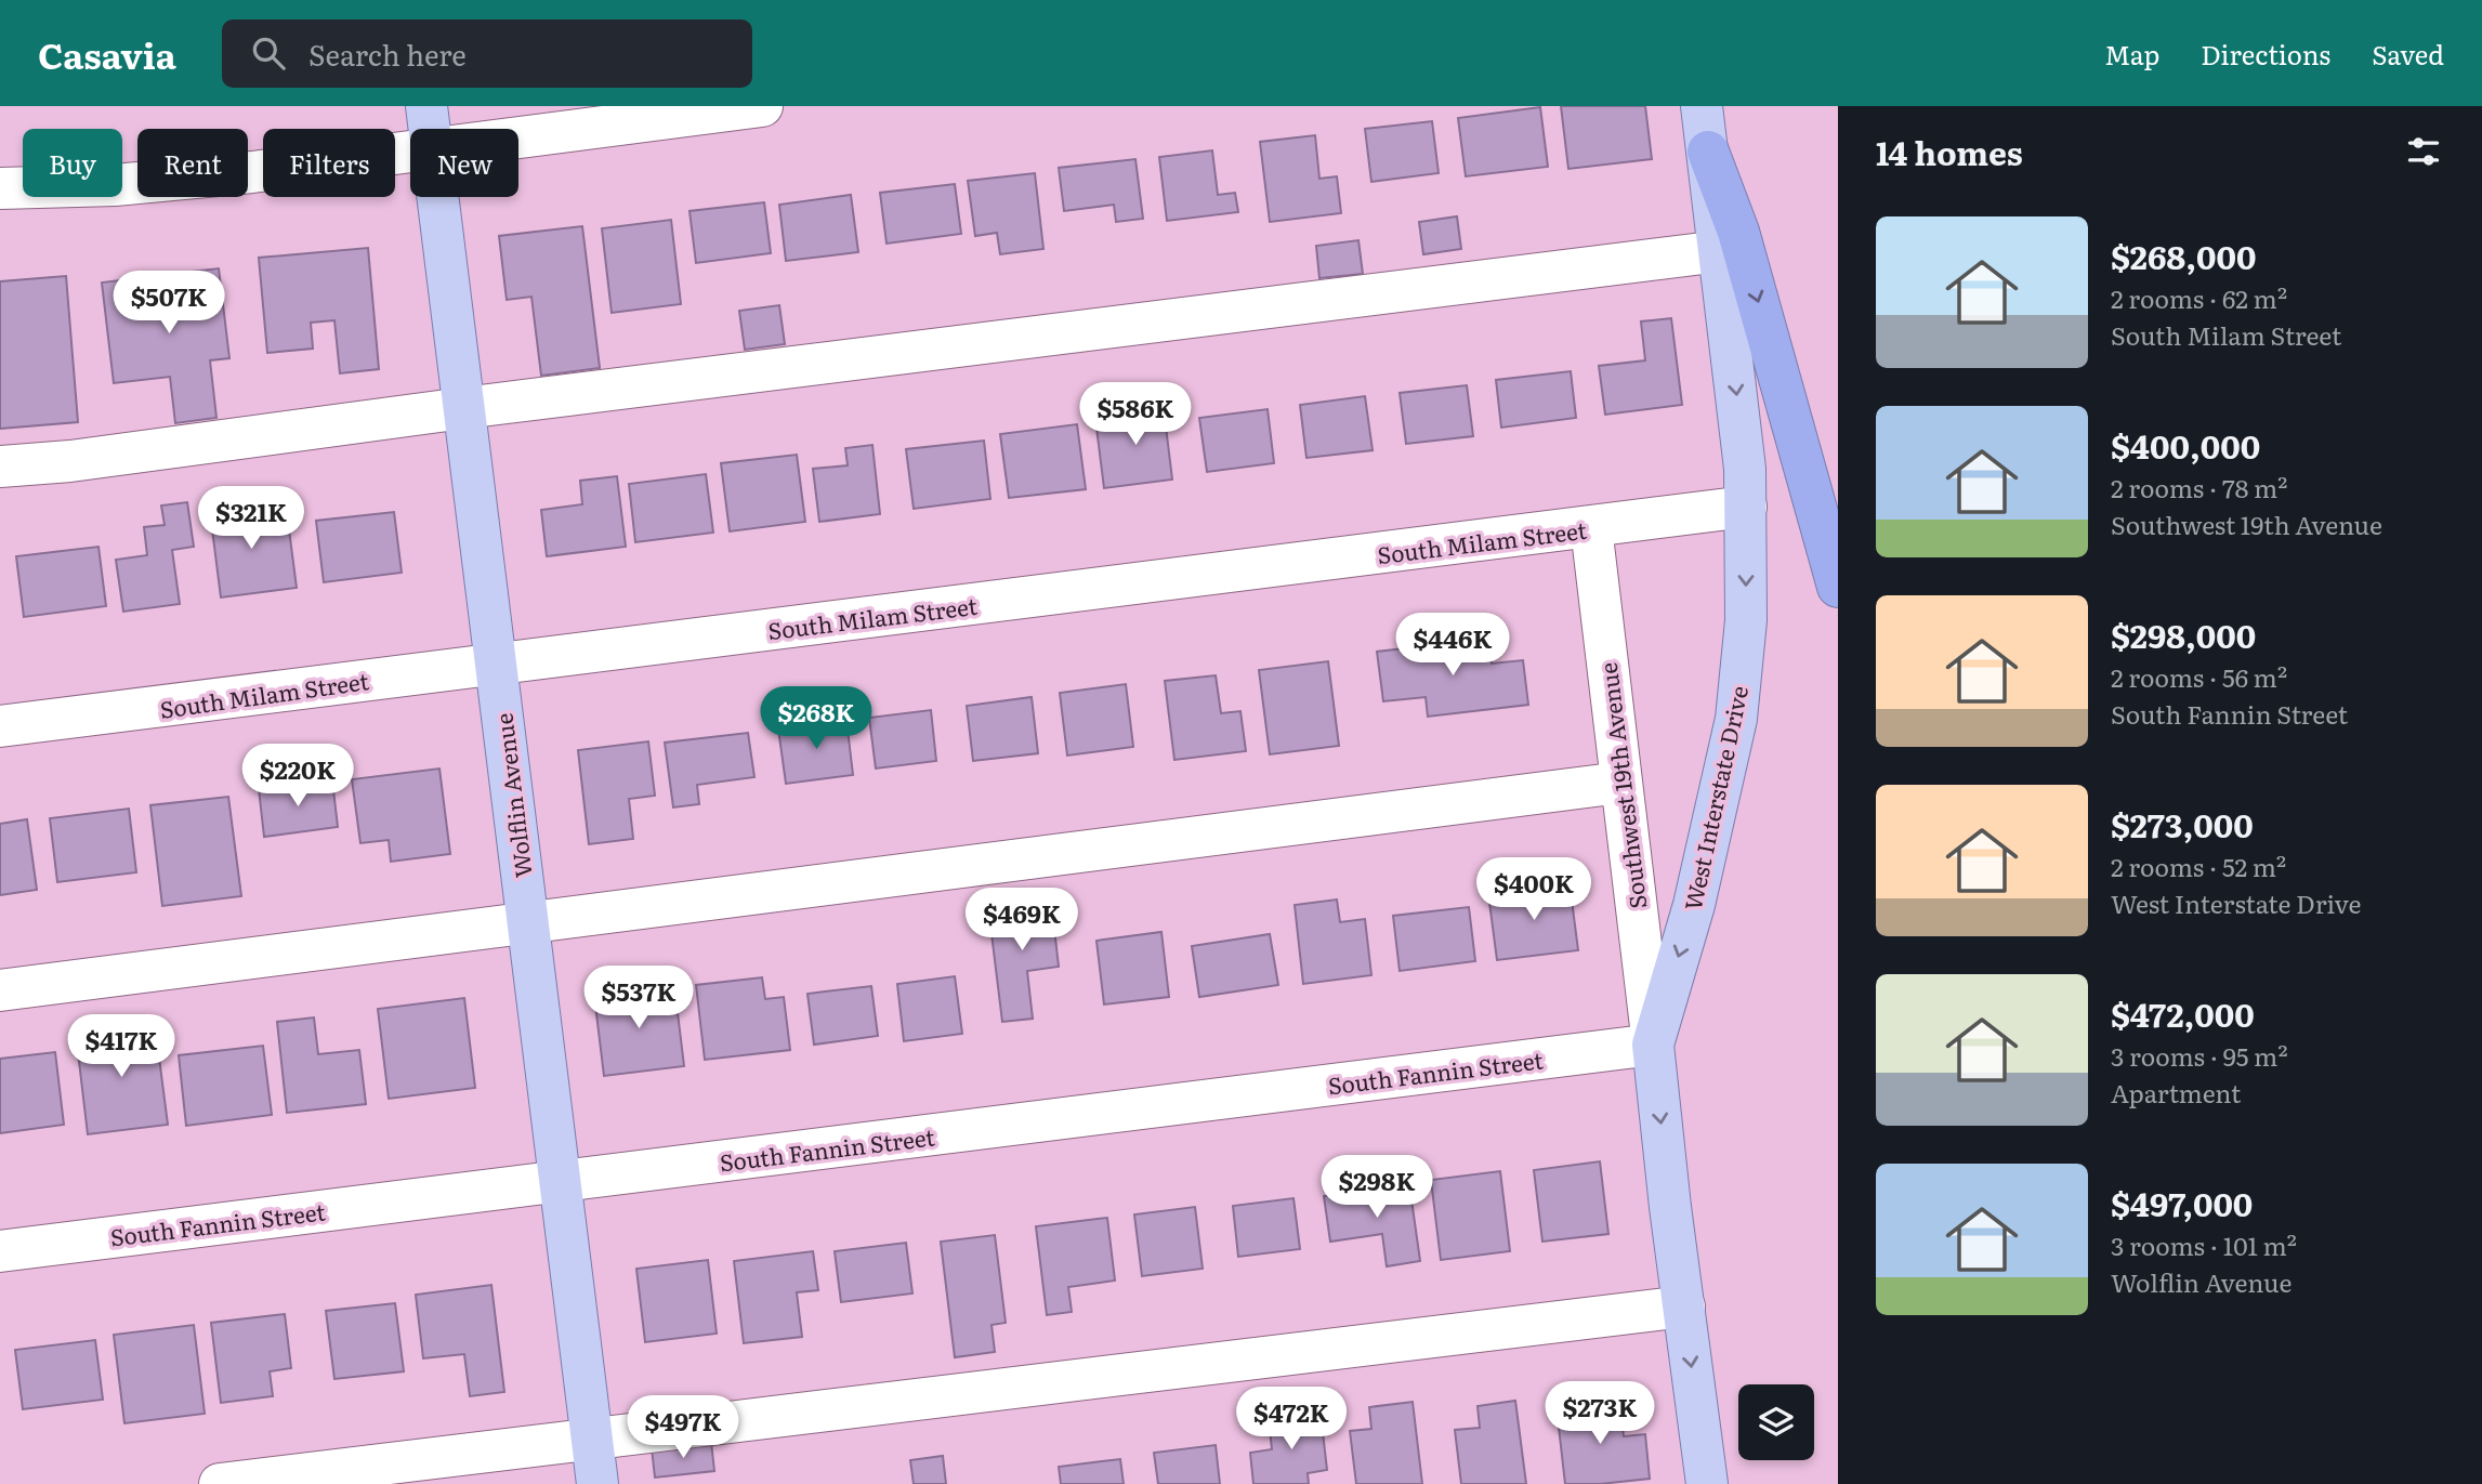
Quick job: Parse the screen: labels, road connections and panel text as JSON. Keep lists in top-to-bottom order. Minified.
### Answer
{"streets":{"main road":["Wolflin Avenue","West Interstate Drive"],"street":["South Milam Street","Southwest 19th Avenue","South Fannin Street"]},"crossings":[["South Milam Street","Southwest 19th Avenue"],["South Milam Street","Wolflin Avenue"],["South Milam Street","West Interstate Drive"],["Southwest 19th Avenue","West Interstate Drive"],["Southwest 19th Avenue","South Fannin Street"],["Wolflin Avenue","South Fannin Street"],["West Interstate Drive","South Fannin Street"]],"one_way":["West Interstate Drive"],"page":{"header":"Casavia","search":"Search here","nav":["Map","Directions","Saved"],"heading":"14 homes","chip":["Buy","Rent","Filters","New"],"list":[{"name":"$268,000","note":"2 rooms · 62 m² · South Milam Street"},{"name":"$400,000","note":"2 rooms · 78 m² · Southwest 19th Avenue"},{"name":"$298,000","note":"2 rooms · 56 m² · South Fannin Street"},{"name":"$273,000","note":"2 rooms · 52 m² · West Interstate Drive"},{"name":"$472,000","note":"3 rooms · 95 m² · Apartment"},{"name":"$497,000","note":"3 rooms · 101 m² · Wolflin Avenue"}],"price":["$507K","$586K","$321K","$446K","$268K","$220K","$400K","$469K","$537K","$417K","$298K","$273K","$472K","$497K"]}}
